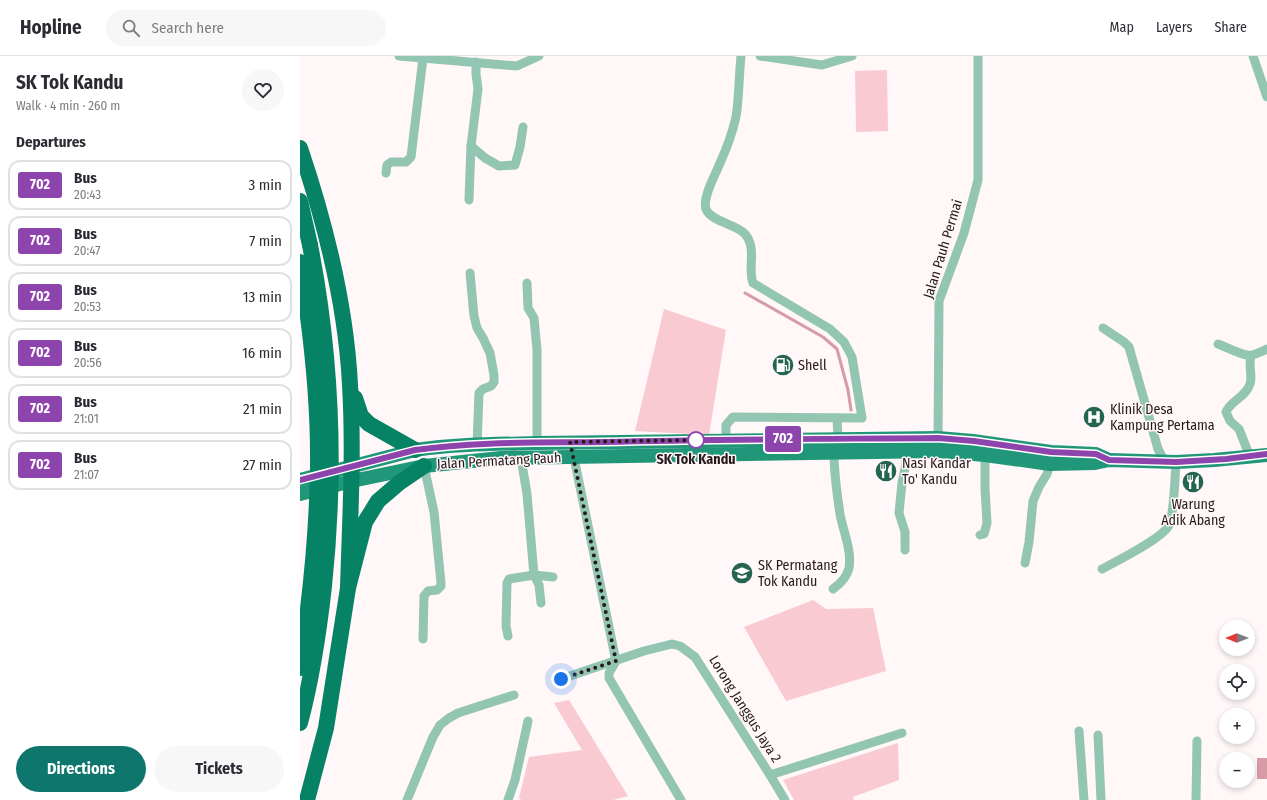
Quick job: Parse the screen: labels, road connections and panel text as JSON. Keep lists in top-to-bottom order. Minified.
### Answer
{"streets":{"main road":["Jalan Permatang Pauh"],"street":["Jalan Pauh Permai","Lorong Janggus Jaya 2"]},"crossings":[["Jalan Pauh Permai","Jalan Permatang Pauh"]],"places":{"fuel station":["Shell"],"hospital":["Klinik Desa Kampung Pertama"],"other":["SK Tok Kandu"],"restaurant":["Nasi Kandar To' Kandu","Warung Adik Abang"],"school or university":["SK Permatang Tok Kandu"]},"lines":["bus line 702"],"north":"left","page":{"header":"Hopline","search":"Search here","nav":["Map","Layers","Share"],"heading":[["SK Tok Kandu","Walk · 4 min · 260 m"],"Departures"],"on_map":"702","list":[{"mark":"702","name":"Bus","note":"20:43","value":"3 min"},{"mark":"702","name":"Bus","note":"20:47","value":"7 min"},{"mark":"702","name":"Bus","note":"20:53","value":"13 min"},{"mark":"702","name":"Bus","note":"20:56","value":"16 min"},{"mark":"702","name":"Bus","note":"21:01","value":"21 min"},{"mark":"702","name":"Bus","note":"21:07","value":"27 min"}],"map_buttons":["+","−"],"buttons":["Directions","Tickets"]}}
